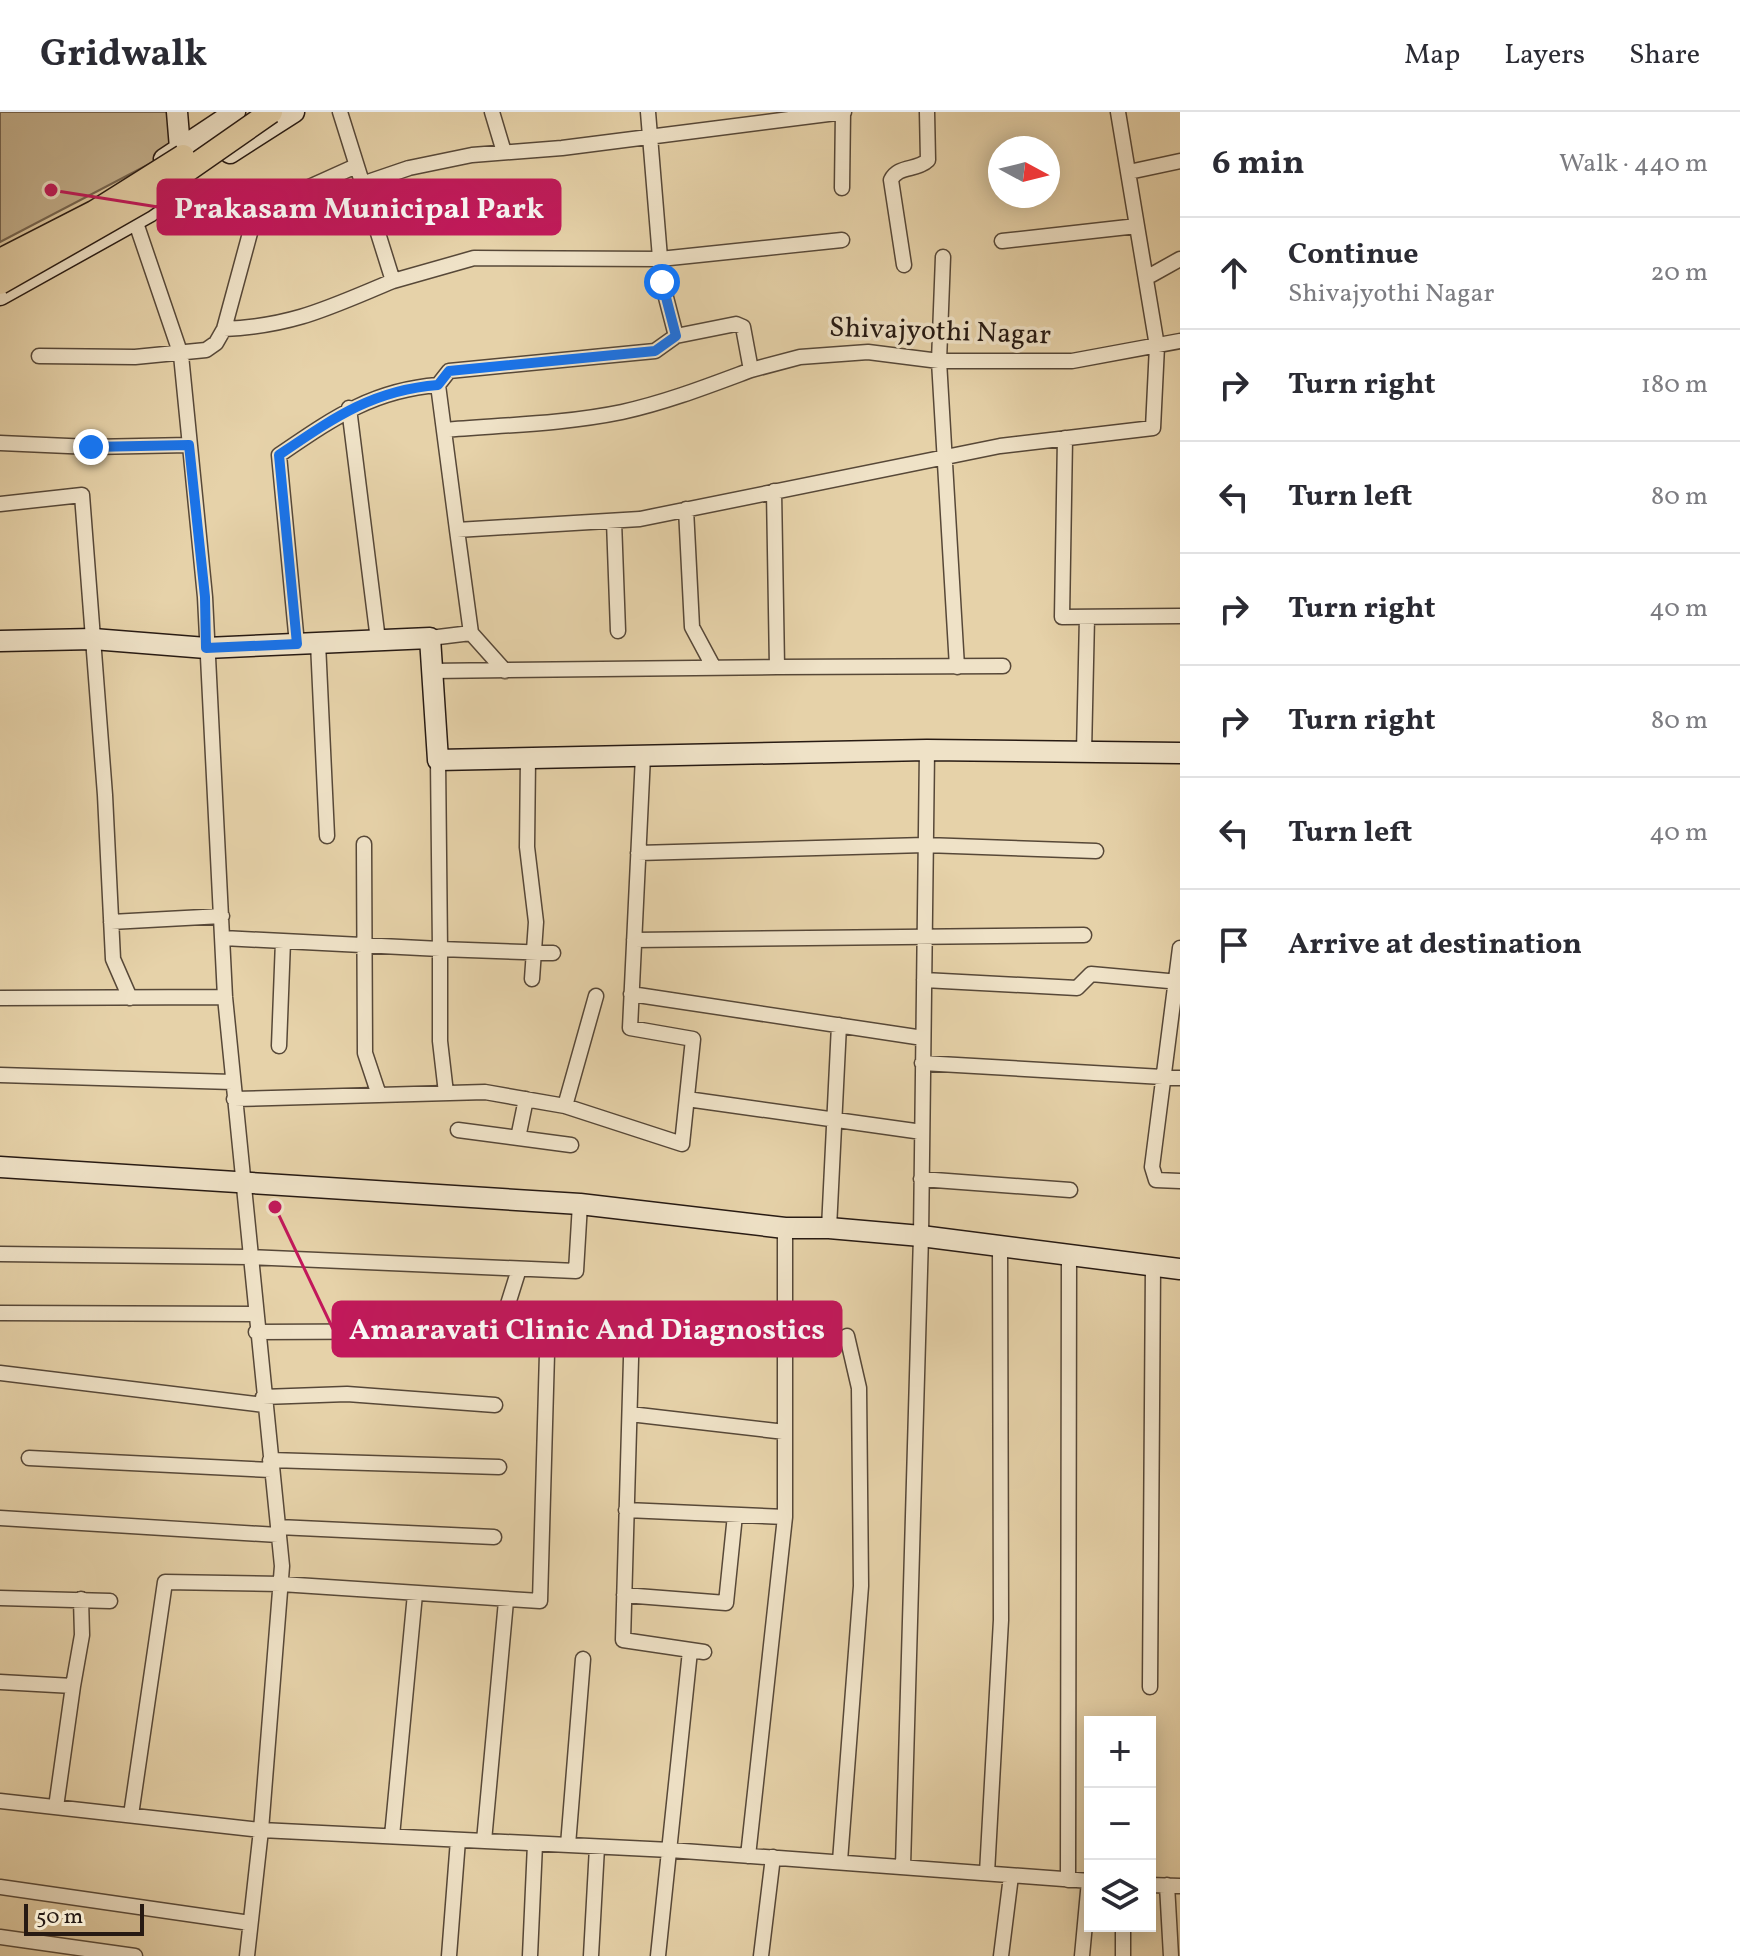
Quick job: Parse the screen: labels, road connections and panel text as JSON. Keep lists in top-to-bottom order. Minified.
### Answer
{"streets":{"street":["Shivajyothi Nagar"]},"places":["Prakasam Municipal Park","Amaravati Clinic And Diagnostics"],"scale_bar":"50 m","north":"right","page":{"header":"Gridwalk","nav":["Map","Layers","Share"],"heading":["6 min","Walk · 440 m"],"list":[["Continue","Shivajyothi Nagar","20 m"],["Turn right","180 m"],["Turn left","80 m"],["Turn right","40 m"],["Turn right","80 m"],["Turn left","40 m"],"Arrive at destination"],"map_buttons":["+","−"],"scale":"50 m"}}
